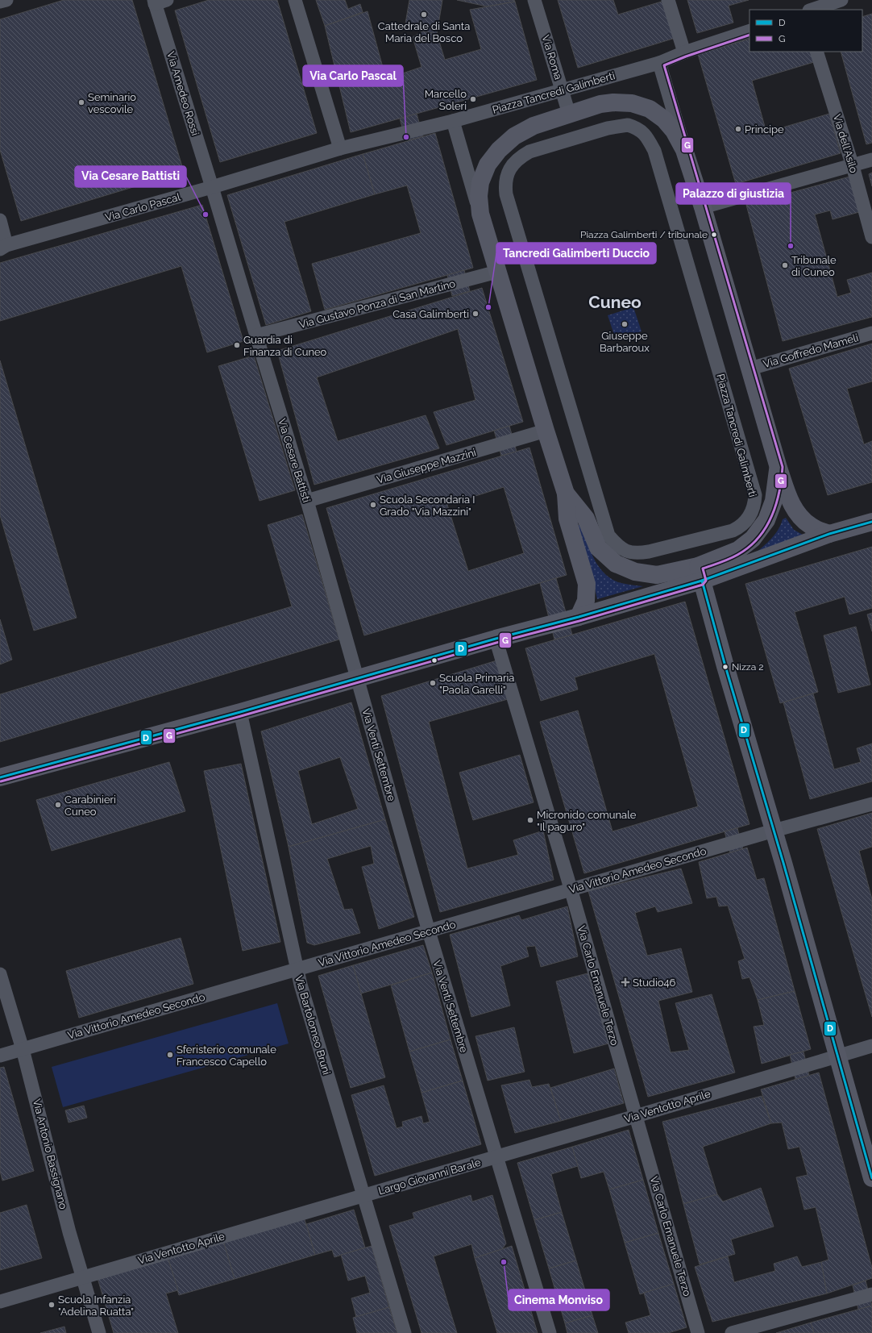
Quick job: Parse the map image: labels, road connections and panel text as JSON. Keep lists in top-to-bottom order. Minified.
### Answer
{"streets":{"street":["Via Roma","Piazza Tancredi Galimberti","Via Amedeo Rossi","Via dell'Asilo","Via Carlo Pascal","Via Gustavo Ponza di San Martino","Via Goffredo Mameli","Via Cesare Battisti","Via Giuseppe Mazzini","Via Venti Settembre","Via Vittorio Amedeo Secondo","Via Carlo Emanuele Terzo","Via Bartolomeo Bruni","Via Ventotto Aprile","Via Antonio Bassignano","Largo Giovanni Barale"]},"crossings":[["Via Roma","Piazza Tancredi Galimberti"],["Piazza Tancredi Galimberti","Via Carlo Pascal"],["Piazza Tancredi Galimberti","Via Gustavo Ponza di San Martino"],["Piazza Tancredi Galimberti","Via Goffredo Mameli"],["Piazza Tancredi Galimberti","Via Giuseppe Mazzini"],["Via Amedeo Rossi","Via Carlo Pascal"],["Via Amedeo Rossi","Via Cesare Battisti"],["Via Carlo Pascal","Via Cesare Battisti"],["Via Gustavo Ponza di San Martino","Via Cesare Battisti"],["Via Cesare Battisti","Via Giuseppe Mazzini"],["Via Cesare Battisti","Via Venti Settembre"],["Via Venti Settembre","Via Vittorio Amedeo Secondo"],["Via Venti Settembre","Via Ventotto Aprile"],["Via Venti Settembre","Largo Giovanni Barale"],["Via Vittorio Amedeo Secondo","Via Carlo Emanuele Terzo"],["Via Vittorio Amedeo Secondo","Via Bartolomeo Bruni"],["Via Vittorio Amedeo Secondo","Via Antonio Bassignano"],["Via Carlo Emanuele Terzo","Via Ventotto Aprile"],["Via Bartolomeo Bruni","Via Ventotto Aprile"],["Via Bartolomeo Bruni","Largo Giovanni Barale"],["Via Ventotto Aprile","Via Antonio Bassignano"],["Via Ventotto Aprile","Largo Giovanni Barale"]],"districts":["Cuneo"],"places":{"other":["Cattedrale di Santa Maria del Bosco","Marcello Soleri","Seminario vescovile","Principe","Via Carlo Pascal","Via Cesare Battisti","Piazza Galimberti / tribunale","Palazzo di giustizia","Tribunale di Cuneo","Tancredi Galimberti Duccio","Casa Galimberti","Giuseppe Barbaroux","Guardia di Finanza di Cuneo","Scuola Secondaria I Grado \"Via Mazzini\"","Nizza 2","Scuola Primaria \"Paola Garelli\"","Carabinieri Cuneo","Micronido comunale \"Il paguro\"","Sferisterio comunale Francesco Capello","Cinema Monviso","Scuola Infanzia \"Adelina Ruatta\""],"health":["Studio46"]},"lines":["transit line G","transit line D"],"legend":["D","G"]}
